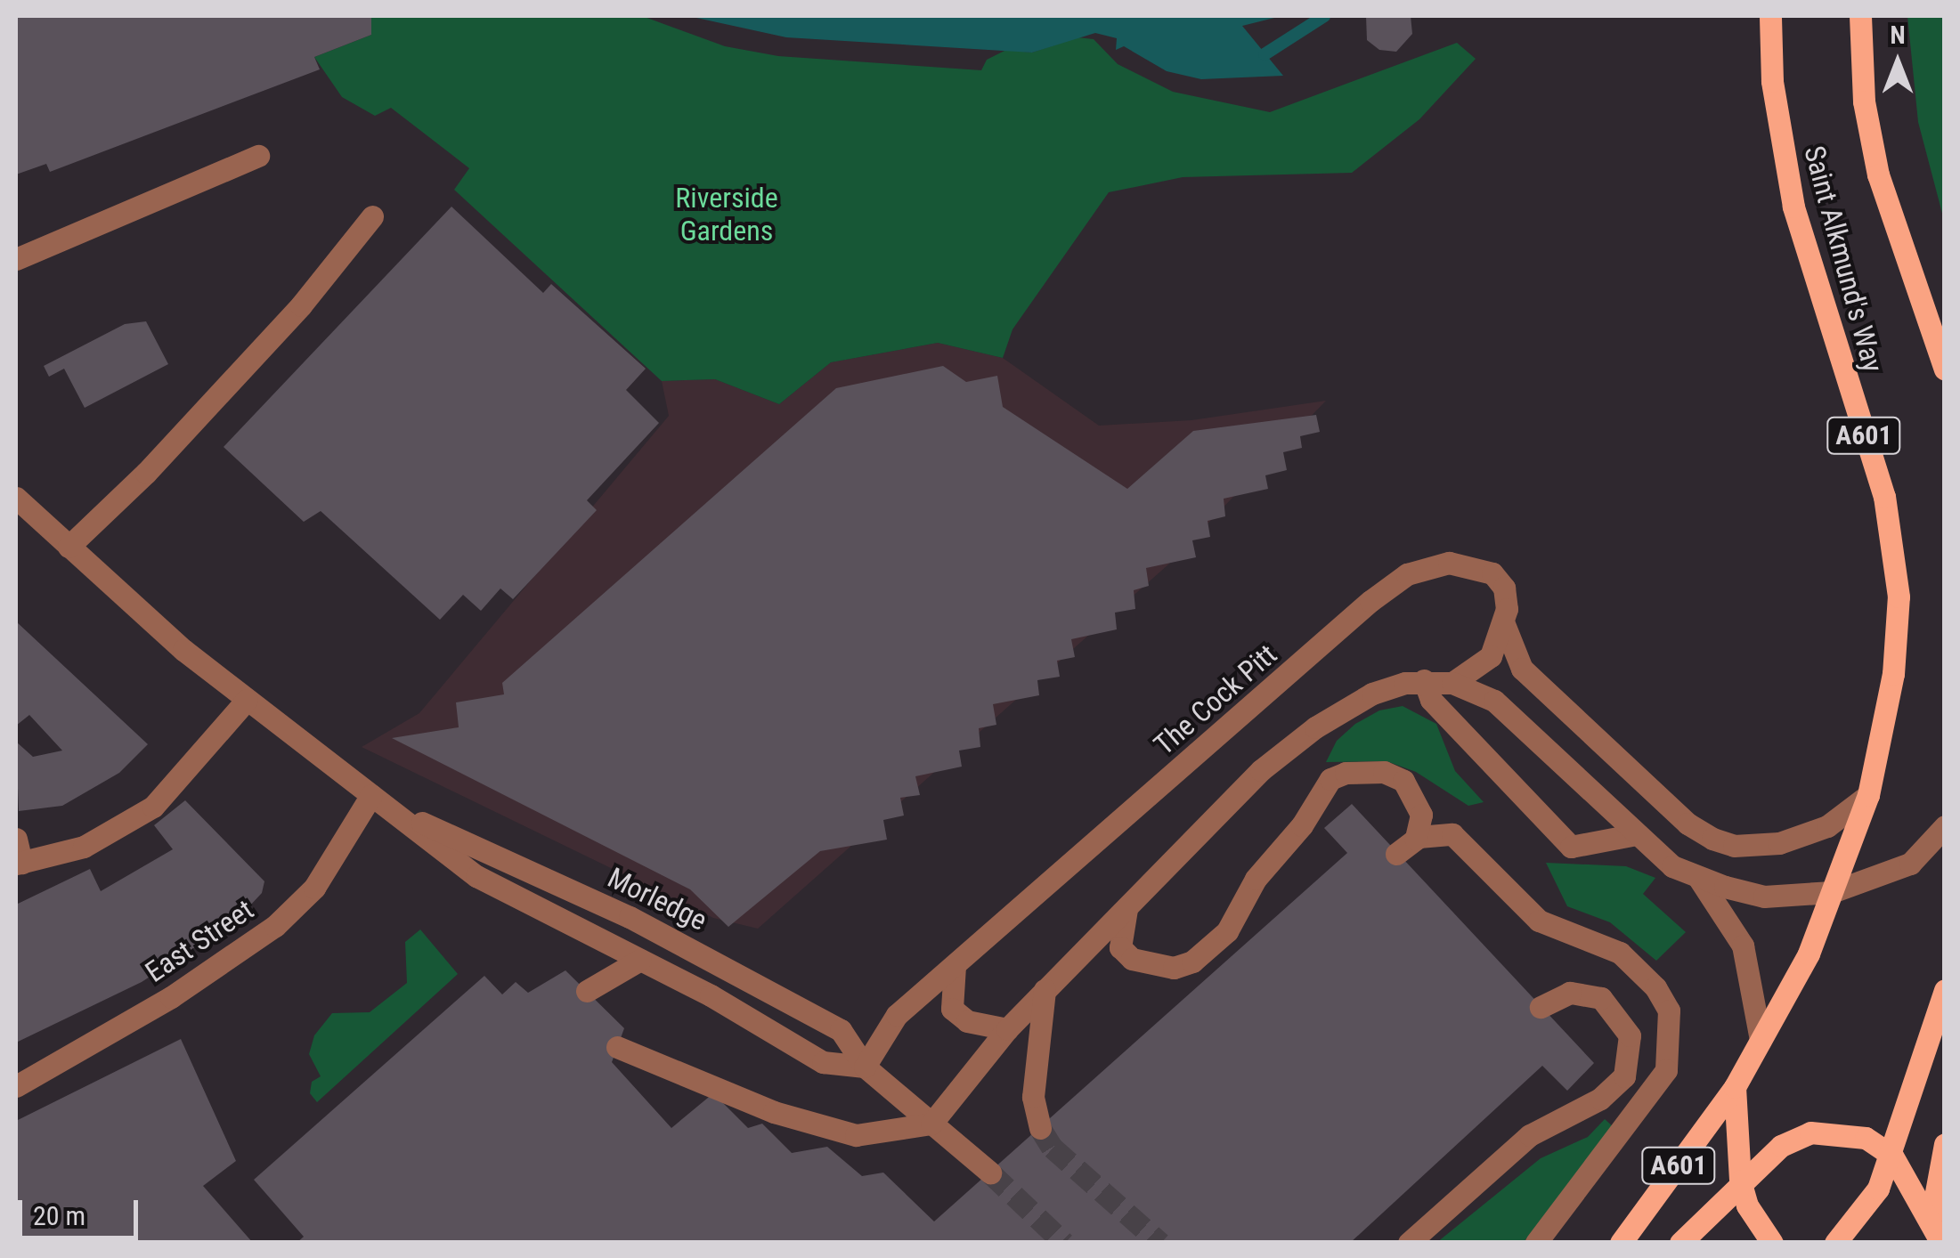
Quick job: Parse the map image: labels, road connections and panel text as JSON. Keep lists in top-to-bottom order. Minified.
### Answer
{"streets":{"main road":["Saint Alkmund's Way","A601"],"street":["The Cock Pitt","Morledge","East Street"]},"crossings":[["Saint Alkmund's Way","The Cock Pitt"],["The Cock Pitt","Morledge"],["Morledge","East Street"]],"parks":["Riverside Gardens"],"scale_bar":"20 m","north":"top"}
